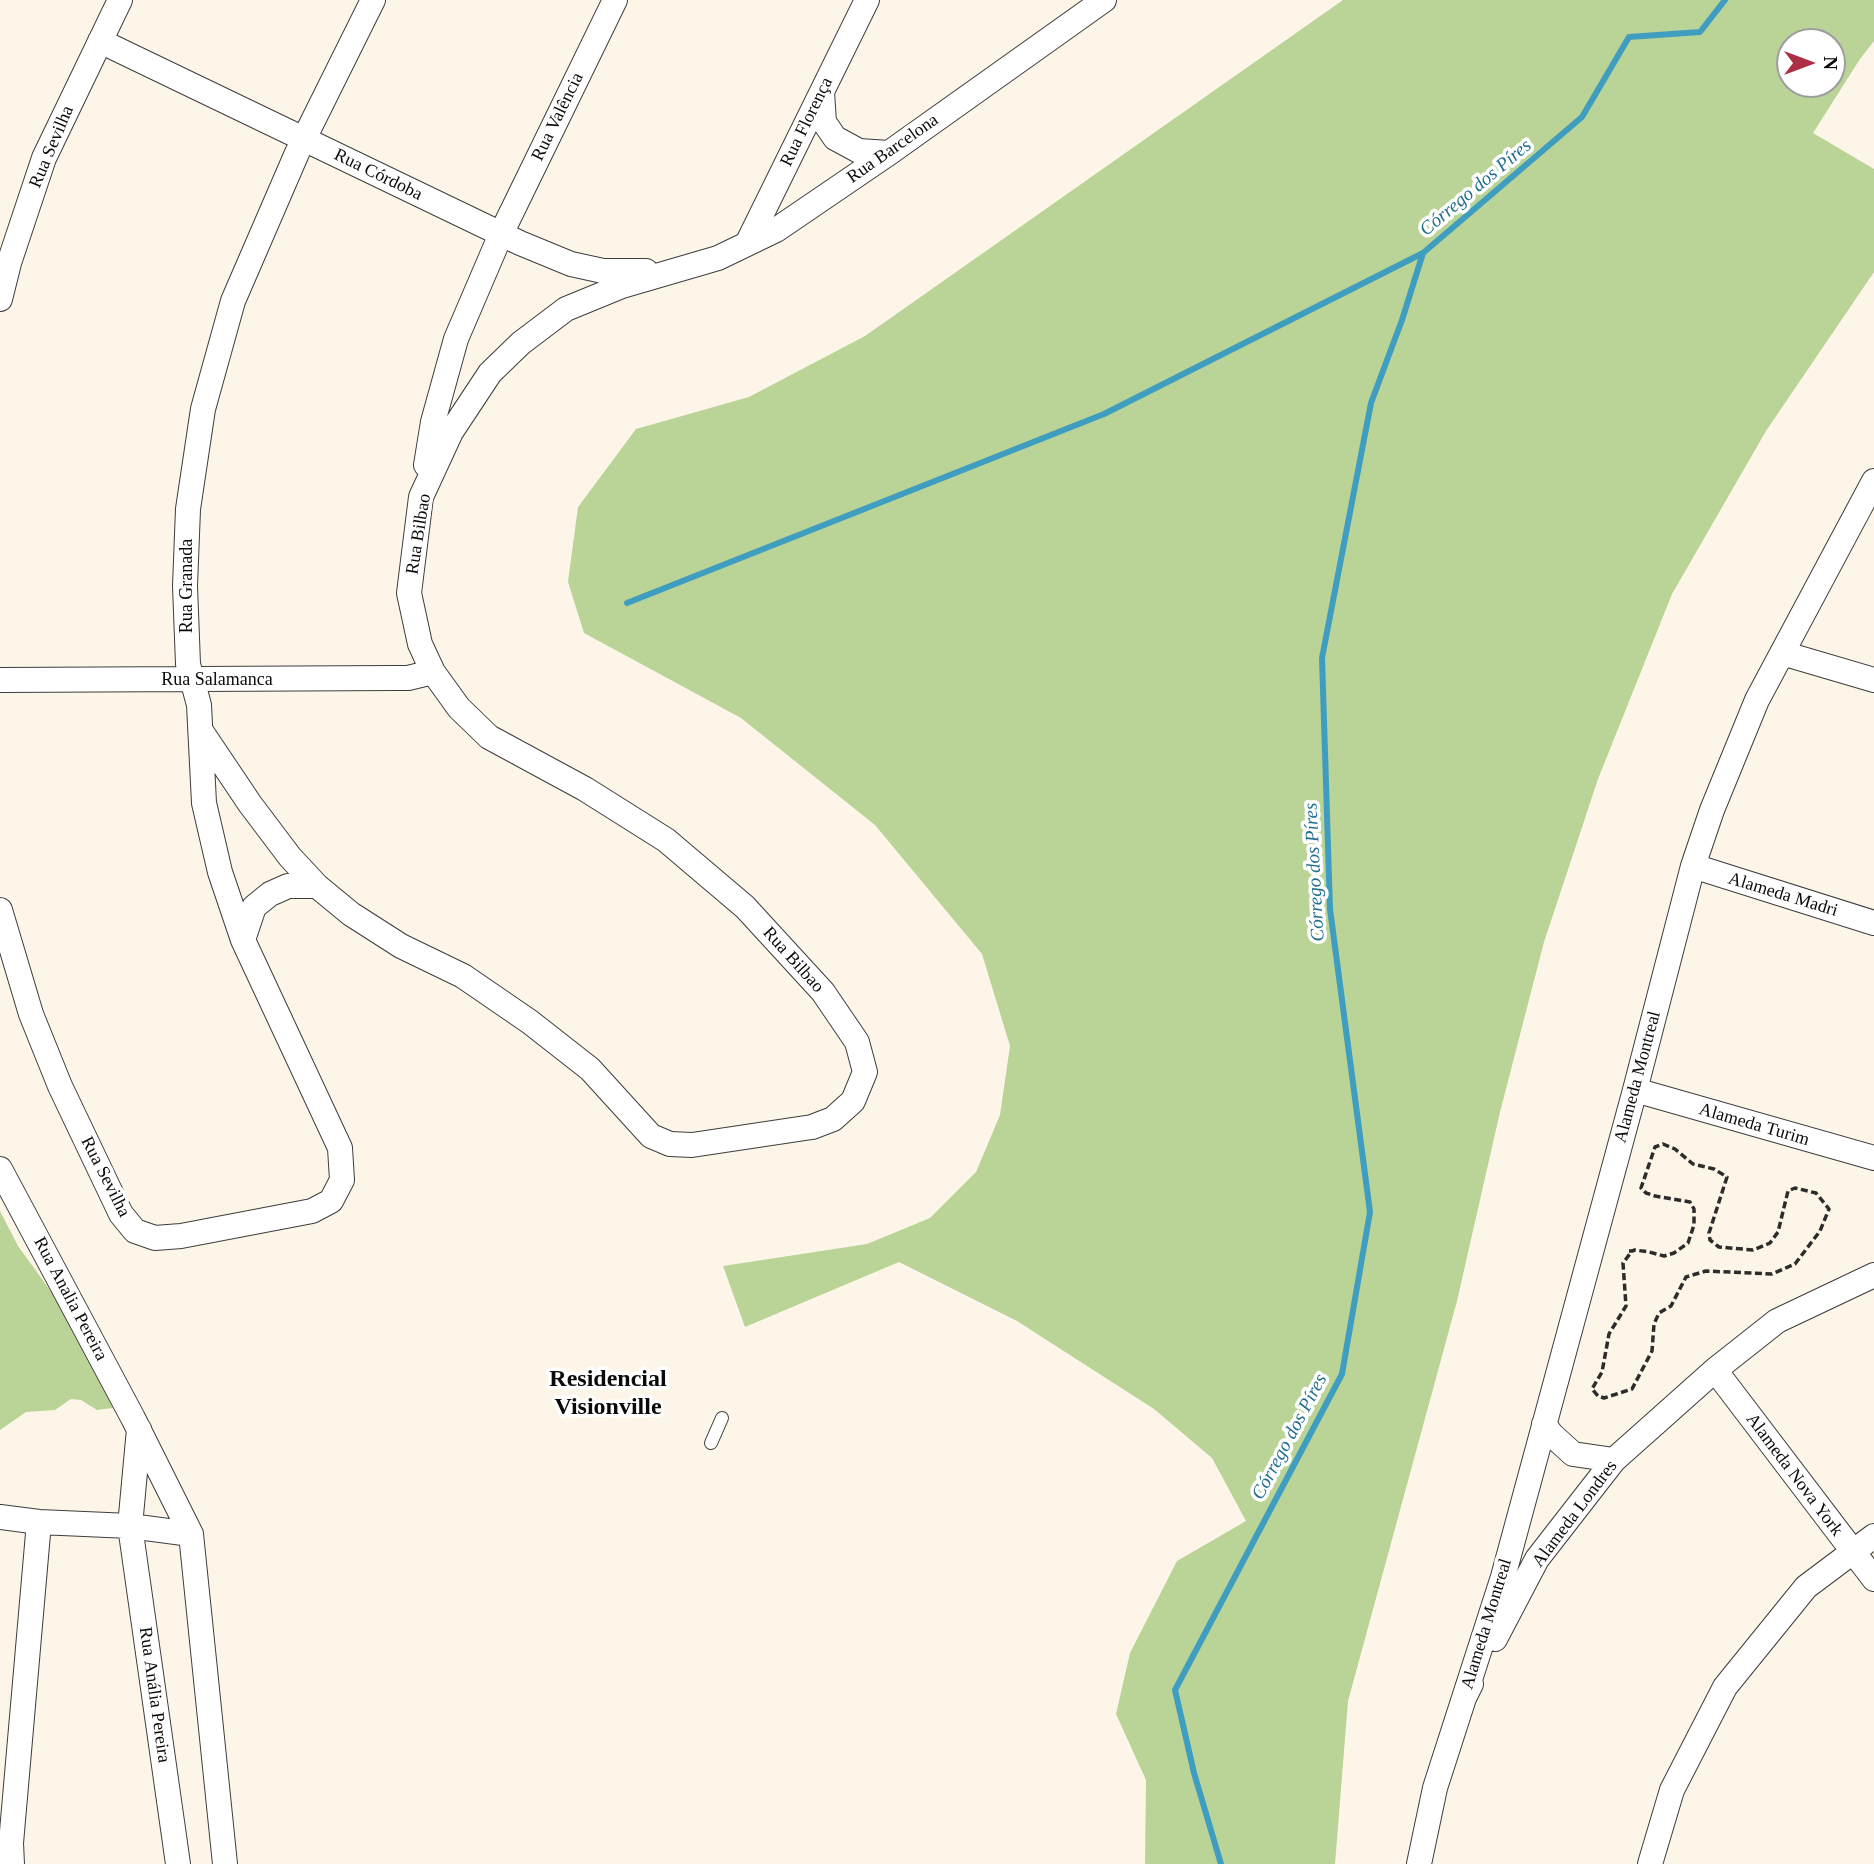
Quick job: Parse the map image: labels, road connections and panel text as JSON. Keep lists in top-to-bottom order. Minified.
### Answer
{"streets":{"street":["Rua Valência","Rua Florença","Rua Sevilha","Rua Barcelona","Rua Córdoba","Rua Bilbao","Rua Granada","Rua Salamanca","Alameda Madri","Alameda Montreal","Alameda Turim","Rua Analia Pereira","Alameda Nova York","Alameda Londres","Rua Anália Pereira"]},"crossings":[["Rua Valência","Rua Córdoba"],["Rua Valência","Rua Bilbao"],["Rua Florença","Rua Barcelona"],["Rua Sevilha","Rua Córdoba"],["Rua Sevilha","Rua Granada"],["Rua Barcelona","Rua Córdoba"],["Rua Barcelona","Rua Bilbao"],["Rua Córdoba","Rua Bilbao"],["Rua Córdoba","Rua Granada"],["Rua Bilbao","Rua Granada"],["Rua Bilbao","Rua Salamanca"],["Rua Granada","Rua Salamanca"],["Alameda Madri","Alameda Montreal"],["Alameda Montreal","Alameda Turim"],["Alameda Montreal","Alameda Londres"],["Alameda Nova York","Alameda Londres"]],"districts":["Residencial Visionville"],"water":["Córrego dos Píres"],"north":"right"}
